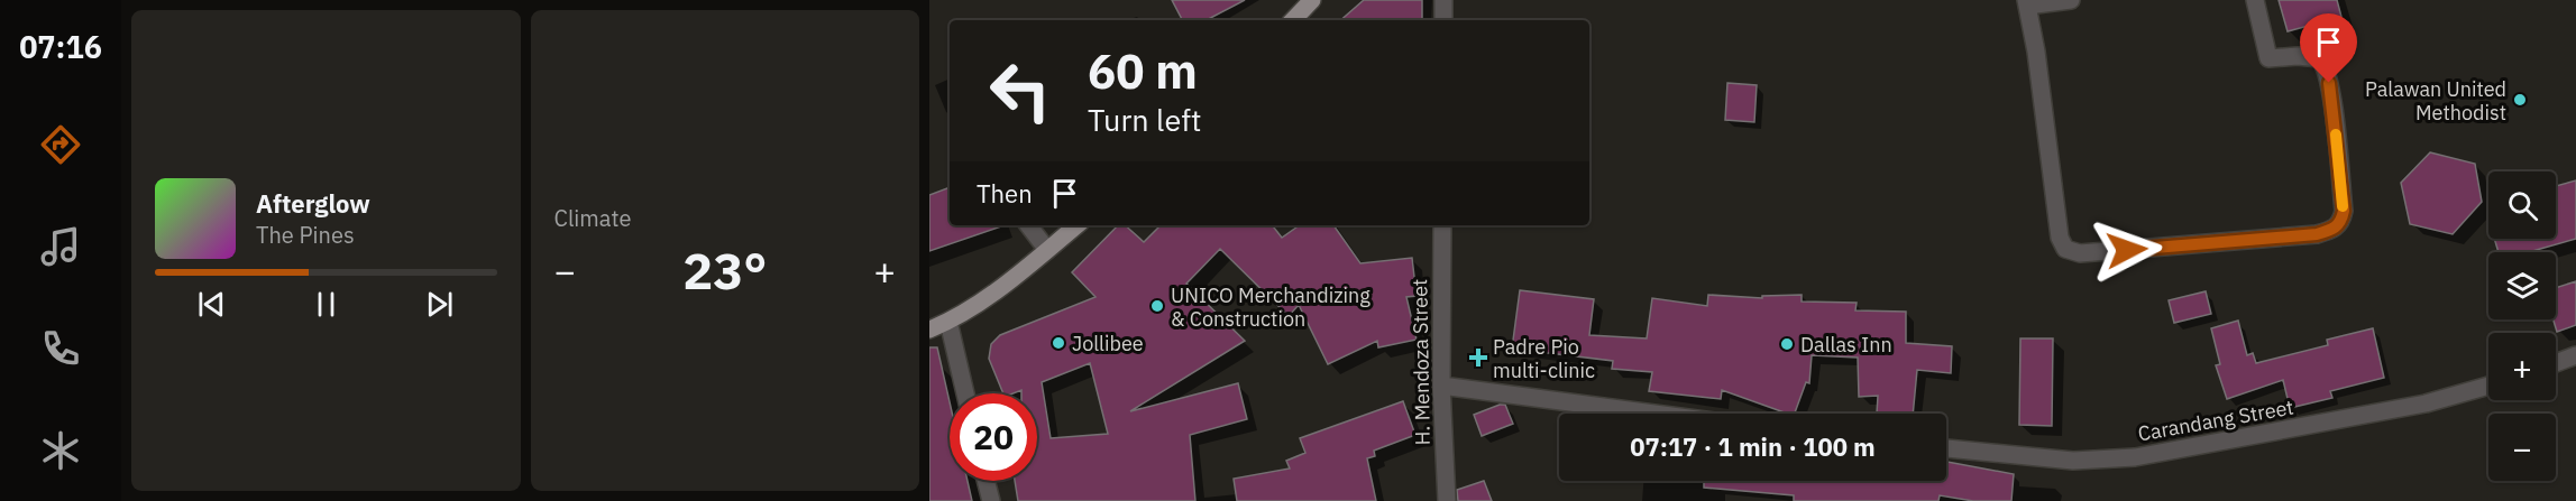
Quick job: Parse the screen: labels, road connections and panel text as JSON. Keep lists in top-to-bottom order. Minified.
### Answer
{"streets":{"street":["H. Mendoza Street","Carandang Street"]},"places":{"other":["Palawan United Methodist","UNICO Merchandizing & Construction","Jollibee","Dallas Inn"],"health":["Padre Pio multi-clinic"]},"page":{"tabs":"07:16","tile":"Climate","turn":["60 m","Turn left"],"then":"Then","map_buttons":["+","−"],"song":["Afterglow","The Pines"],"heat":["−","23°","+"],"limit":"20","trip":"07:17 · 1 min · 100 m"}}
